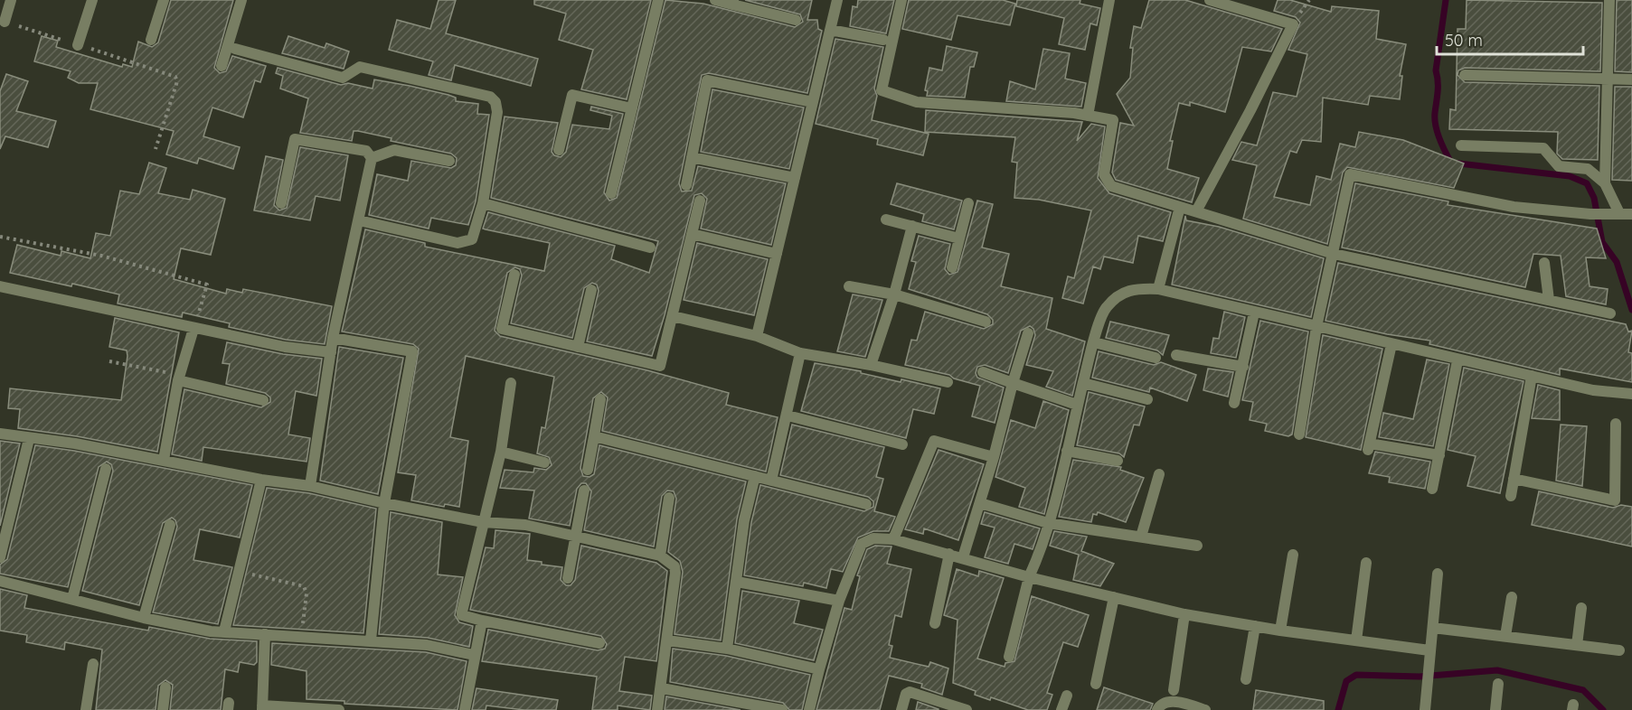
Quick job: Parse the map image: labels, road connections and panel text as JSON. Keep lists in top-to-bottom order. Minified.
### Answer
{"scale_bar":"50 m"}
